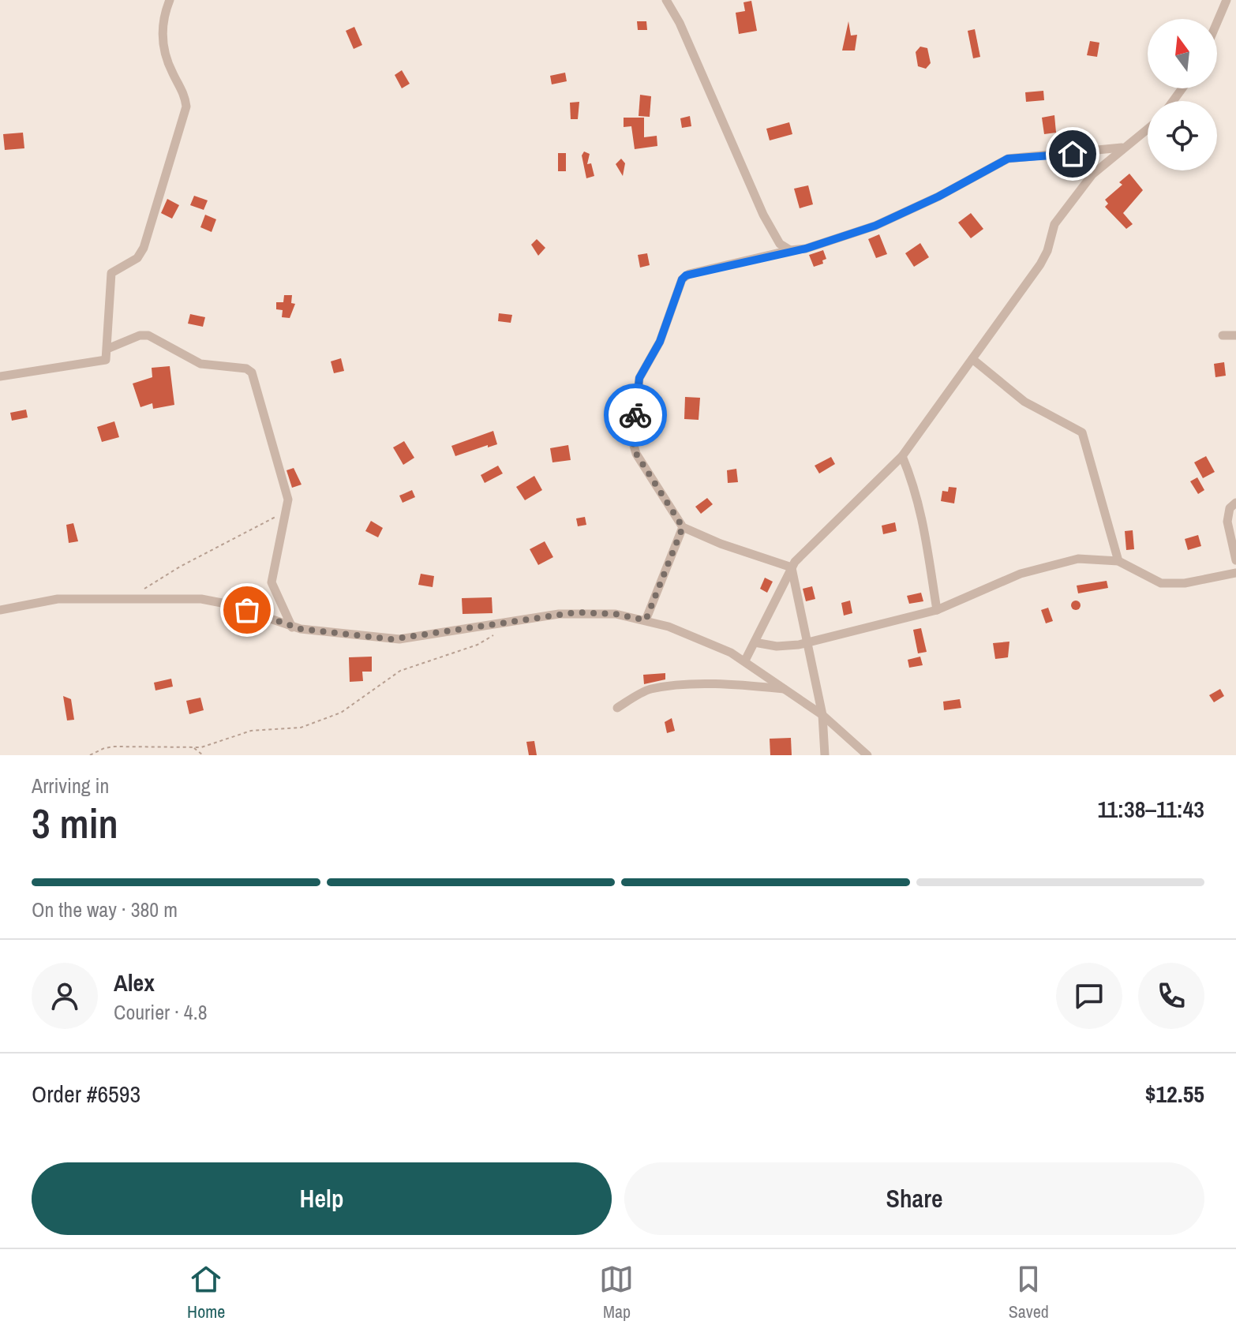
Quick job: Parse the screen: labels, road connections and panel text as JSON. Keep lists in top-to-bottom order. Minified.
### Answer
{"north":"top","page":{"heading":["3 min","Arriving in","11:38–11:43"],"panel":["Alex","Courier · 4.8","Order #6593","$12.55"],"bar":"On the way · 380 m","buttons":["Help","Share"],"tabs":["Home","Map","Saved"]}}
